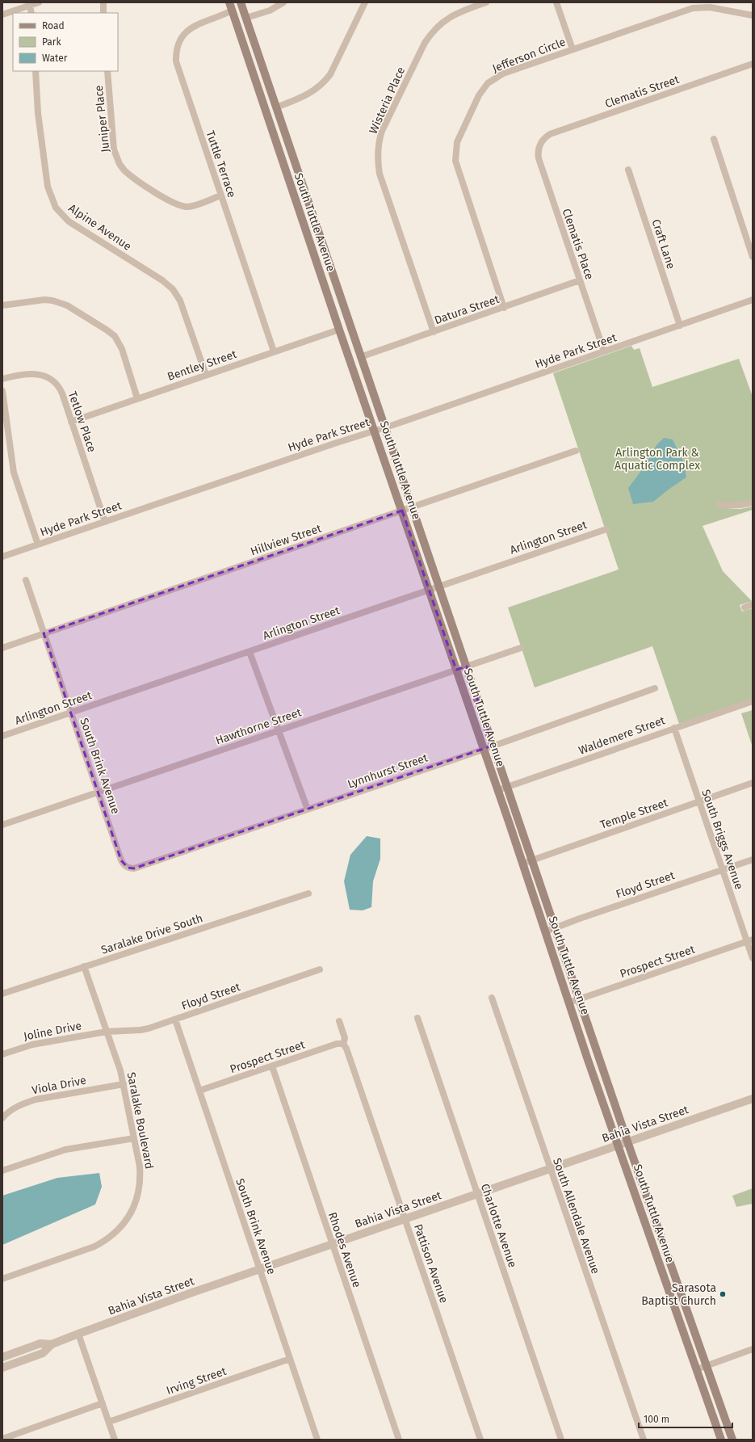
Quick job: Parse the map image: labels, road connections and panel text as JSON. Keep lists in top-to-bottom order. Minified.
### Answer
{"streets":{"main road":["South Tuttle Avenue"],"street":["Jefferson Circle","Clematis Street","Wisteria Place","Juniper Place","Tuttle Terrace","Alpine Avenue","Clematis Place","Craft Lane","Datura Street","Hyde Park Street","Bentley Street","Tetlow Place","Arlington Street","Hillview Street","Hawthorne Street","Waldemere Street","South Brink Avenue","Lynnhurst Street","Temple Street","South Briggs Avenue","Floyd Street","Saralake Drive South","Prospect Street","Joline Drive","Viola Drive","Saralake Boulevard","Bahia Vista Street","South Allendale Avenue","Charlotte Avenue","Rhodes Avenue","Pattison Avenue","Irving Street"]},"crossings":[["Jefferson Circle","Datura Street"],["Clematis Street","Clematis Place"],["Wisteria Place","Datura Street"],["Juniper Place","Tuttle Terrace"],["Tuttle Terrace","South Tuttle Avenue"],["Tuttle Terrace","Bentley Street"],["South Tuttle Avenue","Datura Street"],["South Tuttle Avenue","Hyde Park Street"],["South Tuttle Avenue","Bentley Street"],["South Tuttle Avenue","Arlington Street"],["South Tuttle Avenue","Hillview Street"],["South Tuttle Avenue","Hawthorne Street"],["South Tuttle Avenue","Waldemere Street"],["South Tuttle Avenue","Lynnhurst Street"],["South Tuttle Avenue","Temple Street"],["South Tuttle Avenue","Floyd Street"],["South Tuttle Avenue","Prospect Street"],["South Tuttle Avenue","Bahia Vista Street"],["Alpine Avenue","Bentley Street"],["Clematis Place","Datura Street"],["Clematis Place","Hyde Park Street"],["Craft Lane","Hyde Park Street"],["Hyde Park Street","Tetlow Place"],["Bentley Street","Tetlow Place"],["Arlington Street","South Brink Avenue"],["Hillview Street","South Brink Avenue"],["Hawthorne Street","South Brink Avenue"],["Waldemere Street","South Briggs Avenue"],["South Brink Avenue","Lynnhurst Street"],["South Brink Avenue","Floyd Street"],["South Brink Avenue","Prospect Street"],["South Brink Avenue","Bahia Vista Street"],["South Brink Avenue","Irving Street"],["Temple Street","South Briggs Avenue"],["South Briggs Avenue","Floyd Street"],["South Briggs Avenue","Prospect Street"],["Floyd Street","Joline Drive"],["Floyd Street","Saralake Boulevard"],["Saralake Drive South","Saralake Boulevard"],["Prospect Street","Rhodes Avenue"],["Prospect Street","Pattison Avenue"],["Joline Drive","Saralake Boulevard"],["Viola Drive","Saralake Boulevard"],["Bahia Vista Street","South Allendale Avenue"],["Bahia Vista Street","Charlotte Avenue"],["Bahia Vista Street","Rhodes Avenue"],["Bahia Vista Street","Pattison Avenue"]],"parks":["Arlington Park & Aquatic Complex"],"places":["Sarasota Baptist Church"],"legend":["Road","Park","Water"],"scale_bar":"100 m"}
